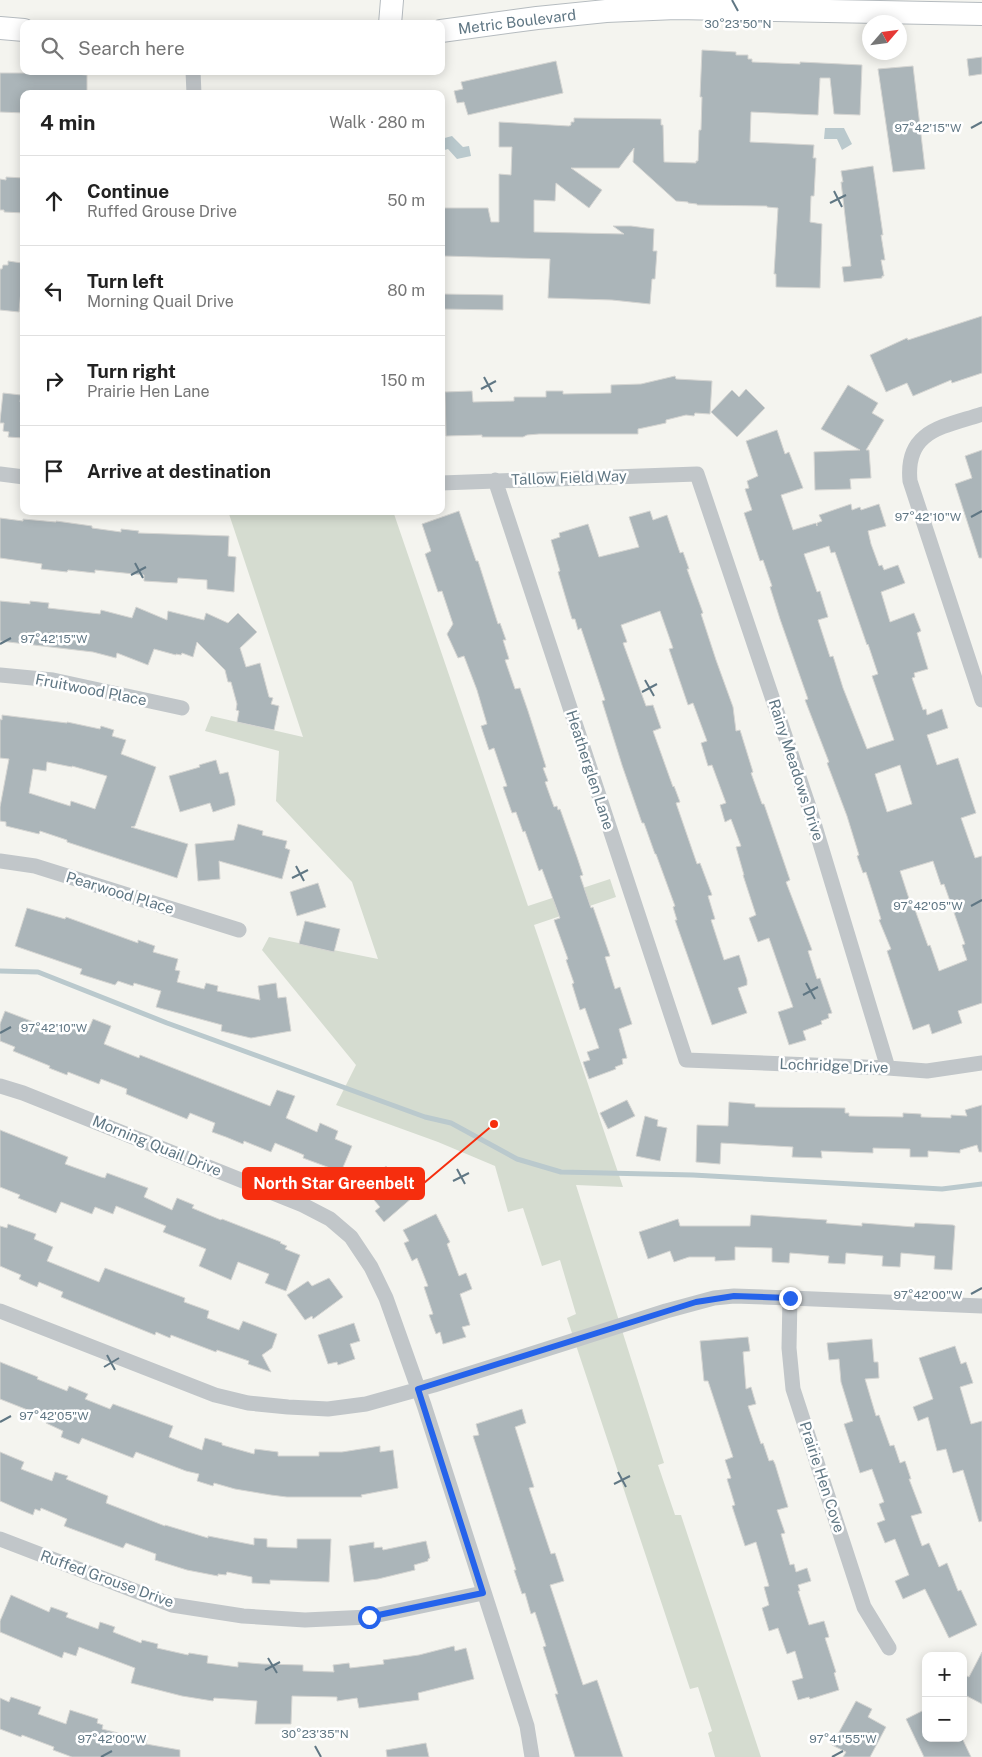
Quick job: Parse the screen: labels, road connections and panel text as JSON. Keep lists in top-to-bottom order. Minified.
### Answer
{"streets":{"main road":["Metric Boulevard"],"street":["Tallow Field Way","Fruitwood Place","Heatherglen Lane","Rainy Meadows Drive","Pearwood Place","Lochridge Drive","Morning Quail Drive","Prairie Hen Cove","Ruffed Grouse Drive"]},"crossings":[["Tallow Field Way","Heatherglen Lane"],["Tallow Field Way","Rainy Meadows Drive"],["Heatherglen Lane","Lochridge Drive"],["Rainy Meadows Drive","Lochridge Drive"],["Morning Quail Drive","Ruffed Grouse Drive"]],"places":["North Star Greenbelt"],"north":"top right","page":{"search":"Search here","heading":["4 min","Walk · 280 m"],"list":[["Continue","Ruffed Grouse Drive","50 m"],["Turn left","Morning Quail Drive","80 m"],["Turn right","Prairie Hen Lane","150 m"],"Arrive at destination"],"map_buttons":["+","−"]},"coordinates":["30°23'50\"N","97°42'15\"W","97°42'10\"W","97°42'05\"W","97°42'00\"W","30°23'35\"N","97°41'55\"W"]}
